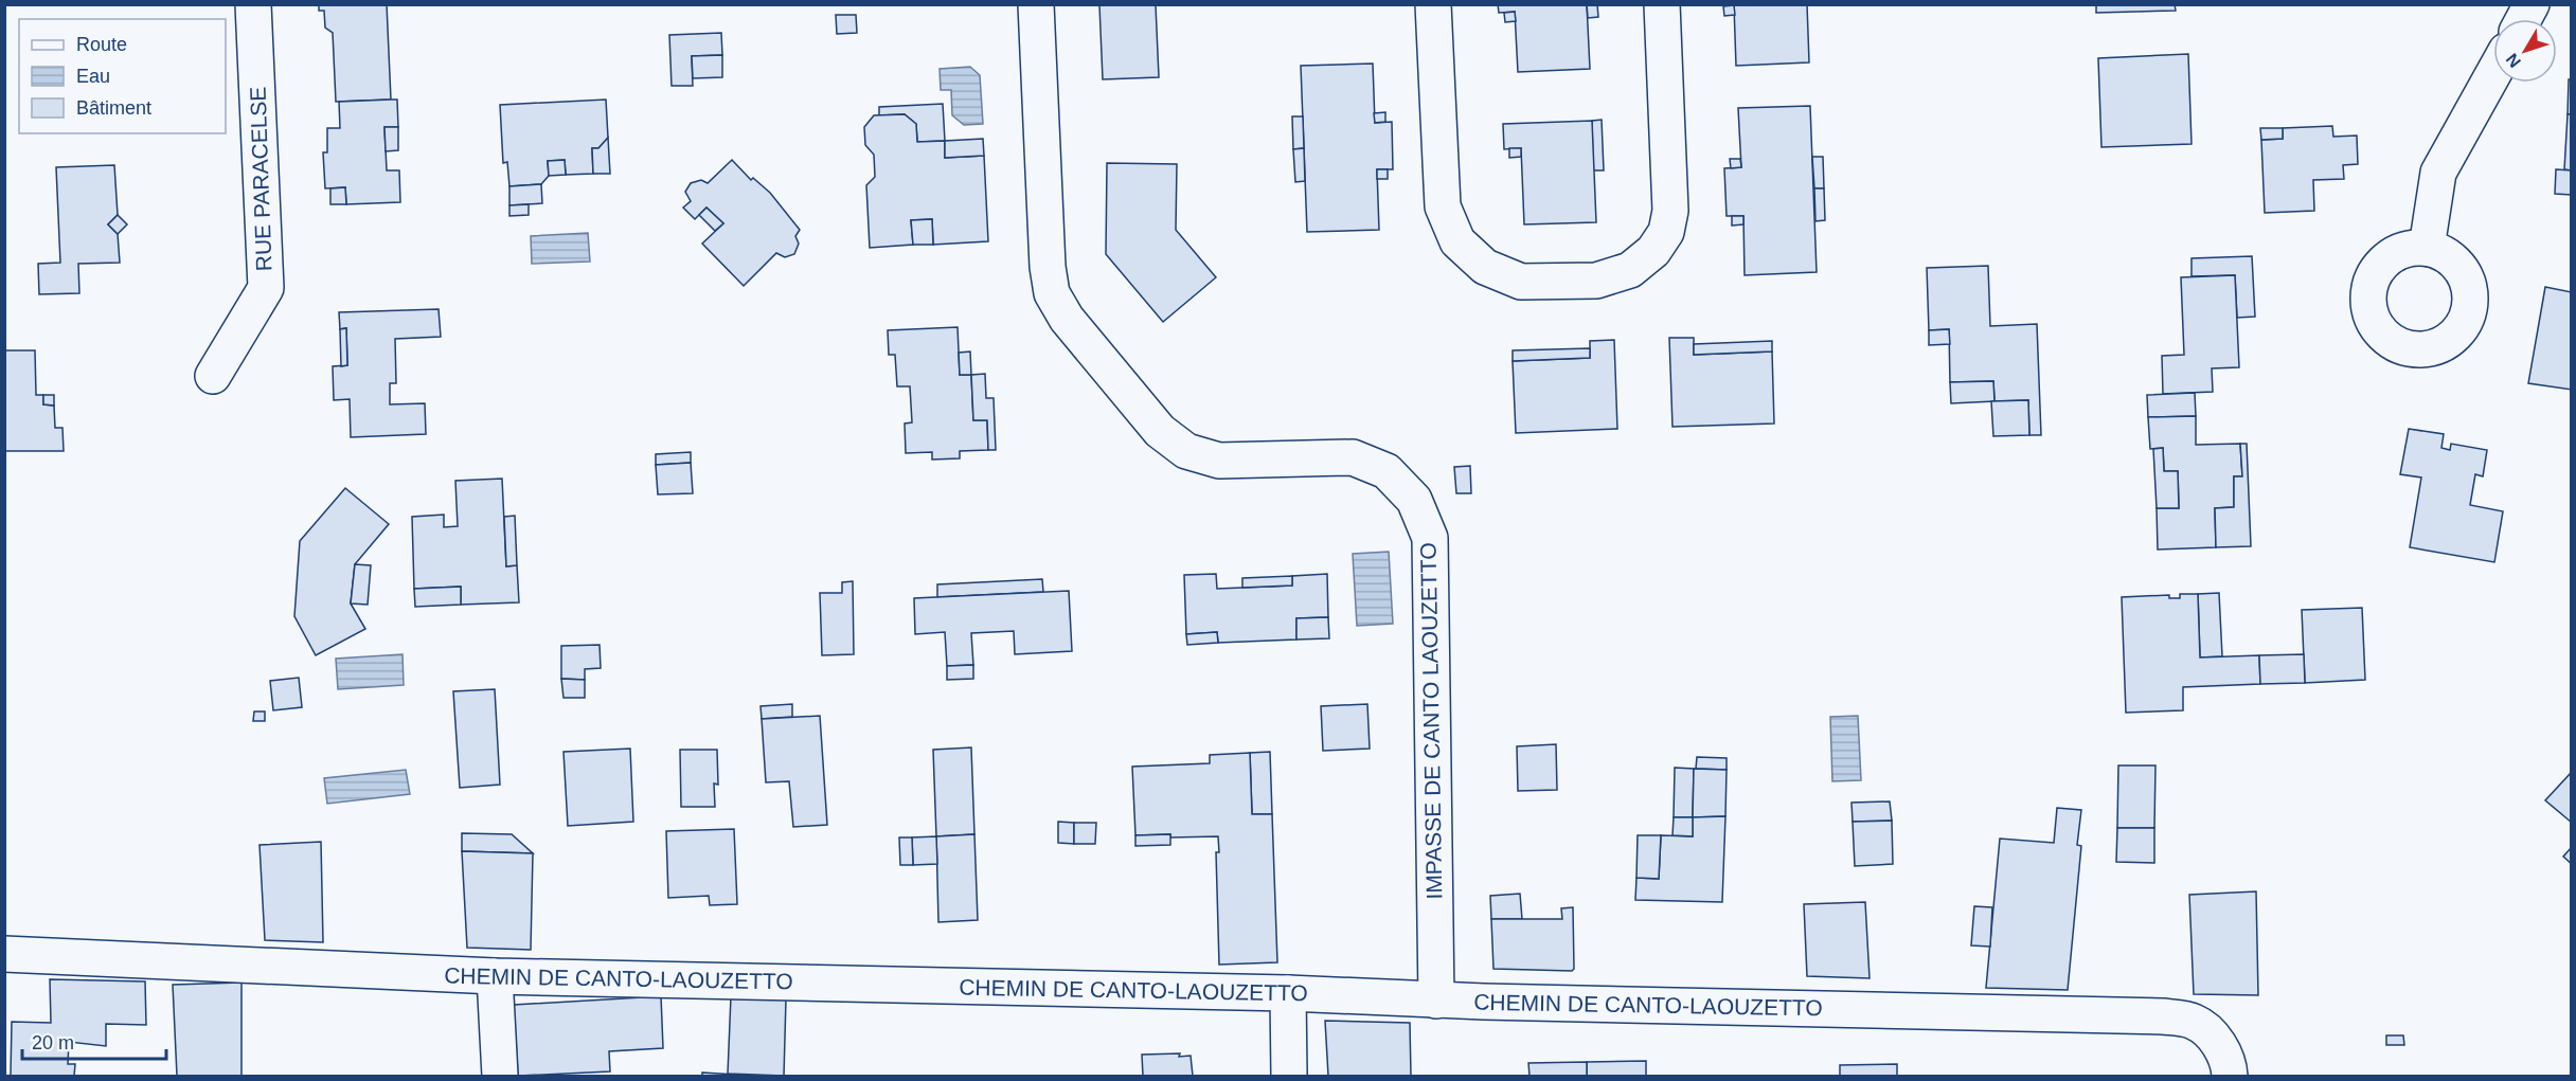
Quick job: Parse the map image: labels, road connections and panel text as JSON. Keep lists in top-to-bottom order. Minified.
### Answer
{"streets":{"street":["RUE PARACELSE","IMPASSE DE CANTO LAOUZETTO","CHEMIN DE CANTO-LAOUZETTO"]},"crossings":[["IMPASSE DE CANTO LAOUZETTO","CHEMIN DE CANTO-LAOUZETTO"]],"legend":["Route","Eau","Bâtiment"],"scale_bar":"20 m","north":"bottom left"}
